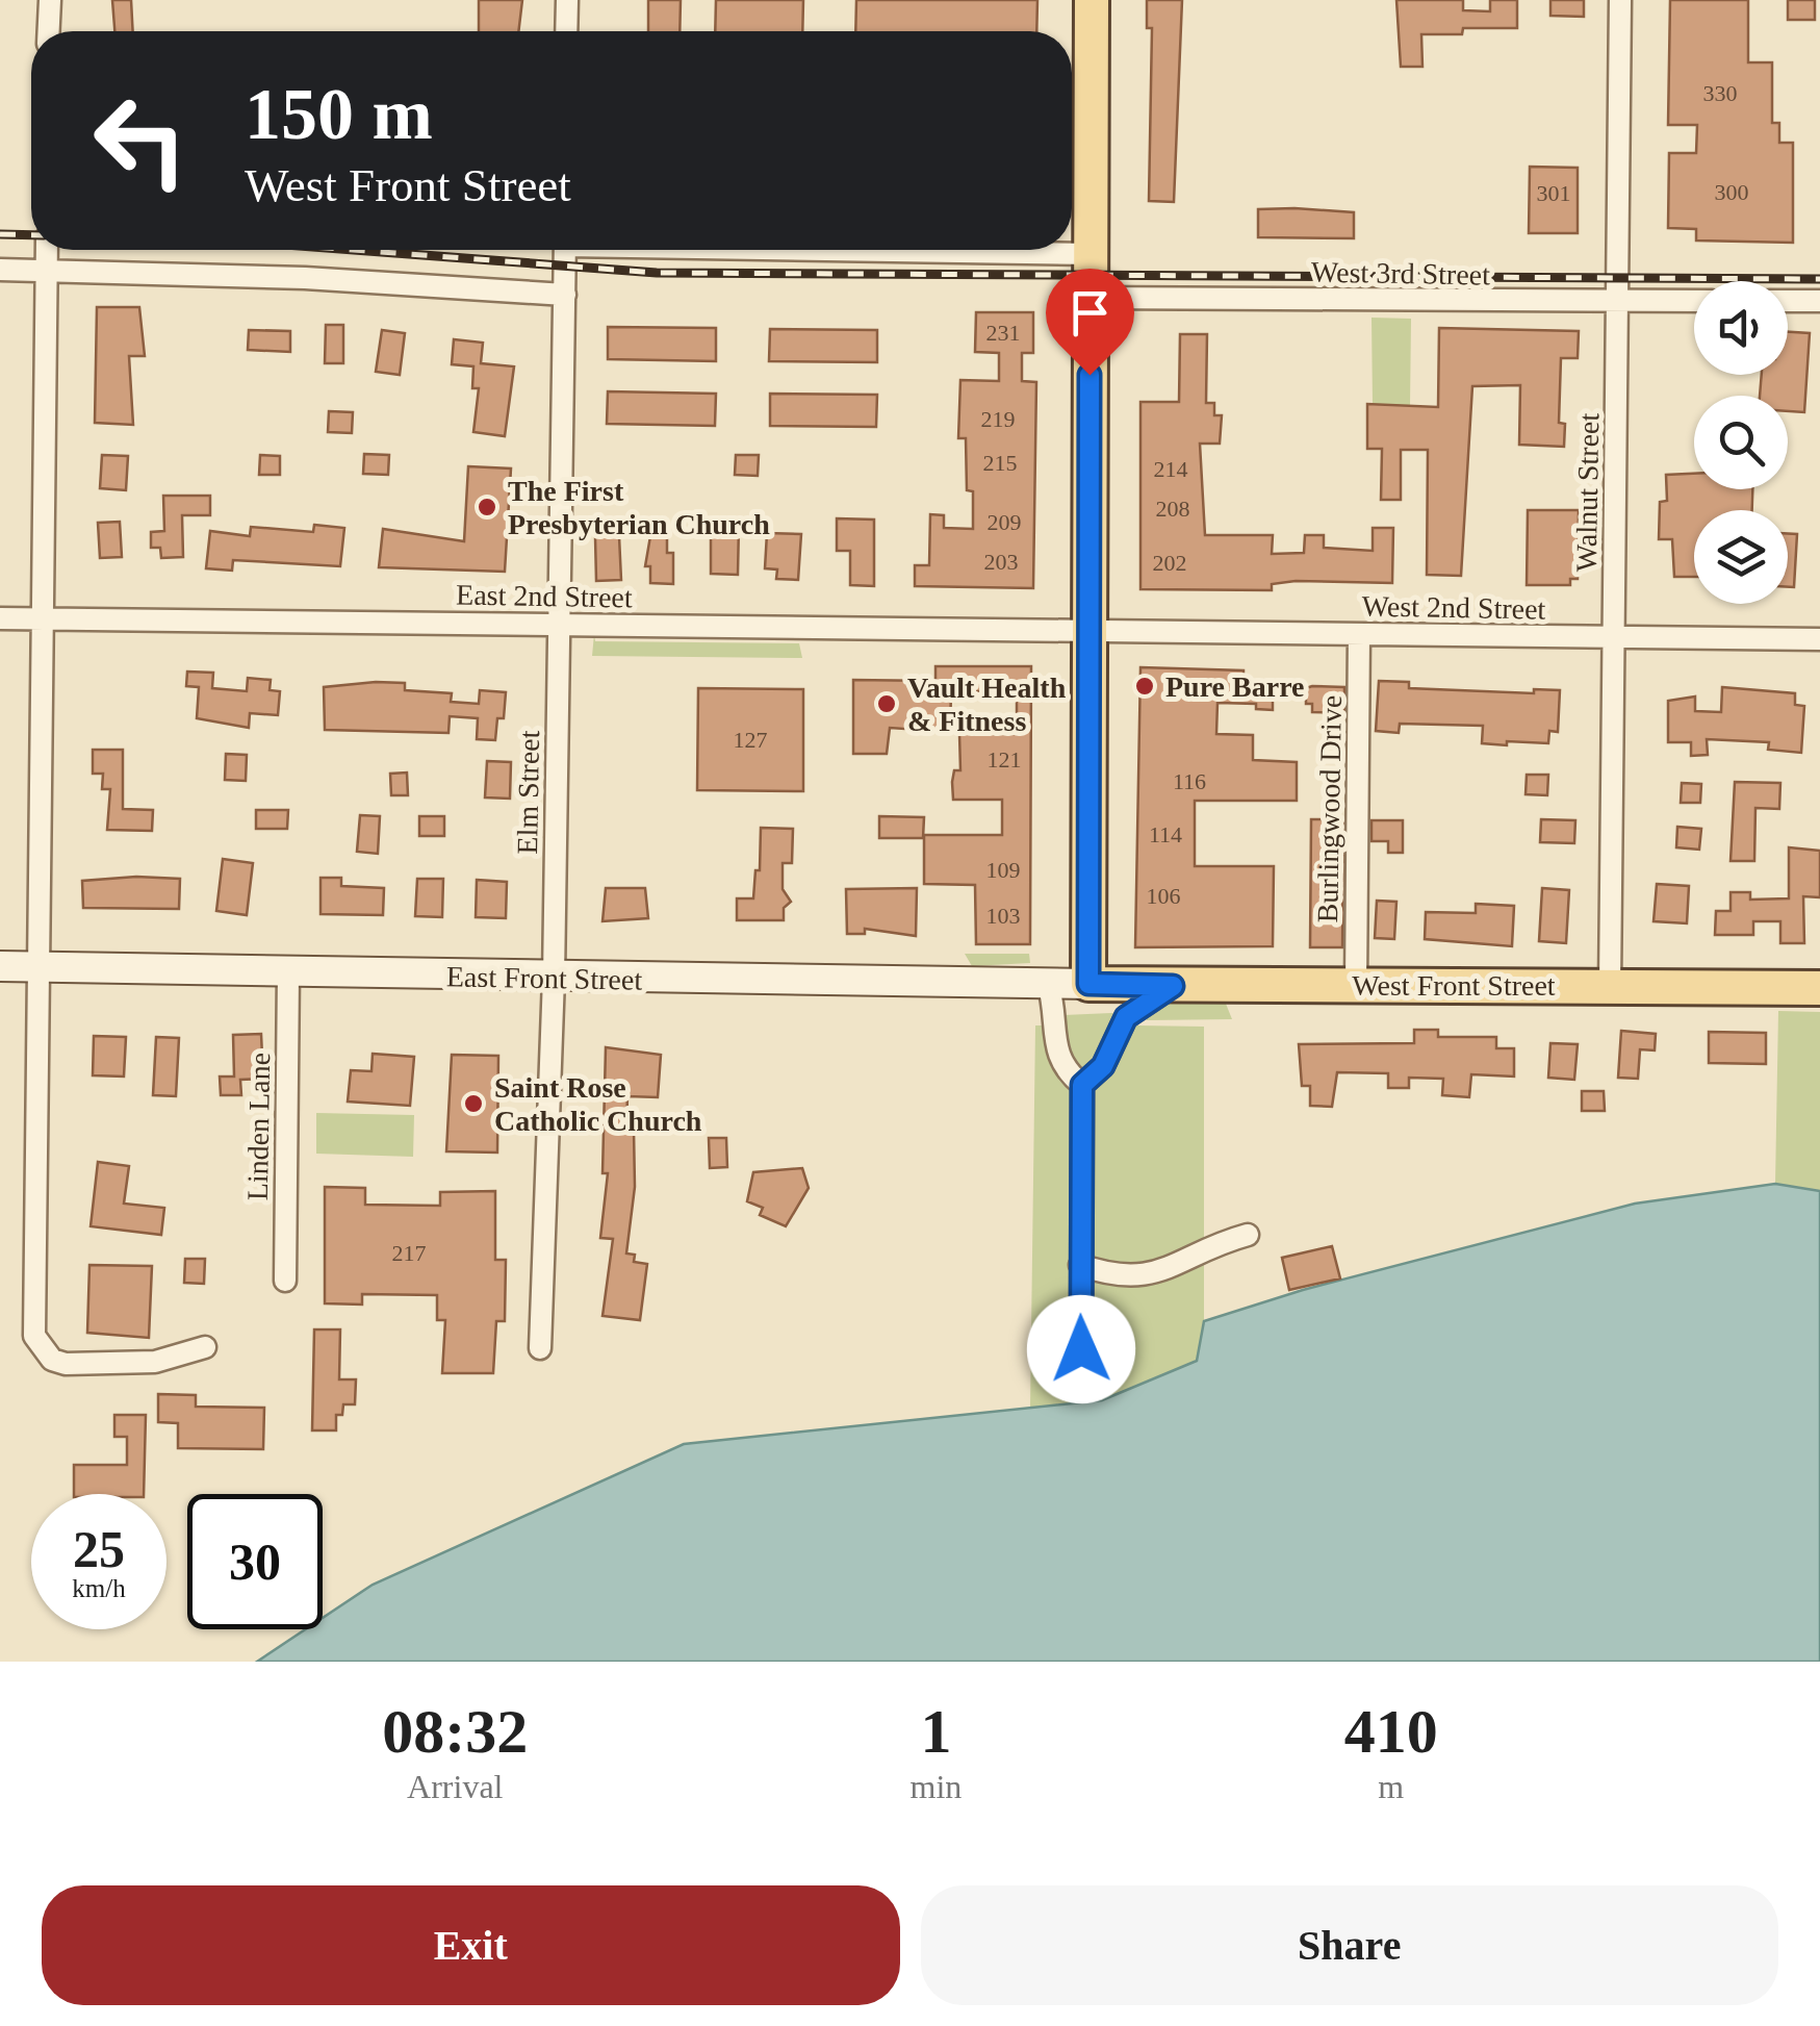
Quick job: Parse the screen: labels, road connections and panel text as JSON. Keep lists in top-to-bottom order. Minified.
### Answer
{"streets":{"main road":["East Front Street","West Front Street"],"street":["West 3rd Street","Walnut Street","East 2nd Street","West 2nd Street","Elm Street","Burlingwood Drive","Linden Lane"]},"crossings":[["West 3rd Street","Walnut Street"],["Walnut Street","West 2nd Street"],["Walnut Street","West Front Street"],["East 2nd Street","West 2nd Street"],["East 2nd Street","Elm Street"],["West 2nd Street","Burlingwood Drive"],["Elm Street","East Front Street"],["Burlingwood Drive","West Front Street"],["East Front Street","West Front Street"],["East Front Street","Linden Lane"]],"places":["The First Presbyterian Church","Pure Barre","Vault Health & Fitness","Saint Rose Catholic Church"],"house_numbers":["330","300","301","231","219","215","214","208","209","203","202","127","121","116","114","109","106","103","217"],"page":{"turn":["150 m","West Front Street"],"speed":"25 km/h","limit":"30","eta":["08:32","Arrival","1","min","410","m"],"buttons":["Exit","Share"]}}
